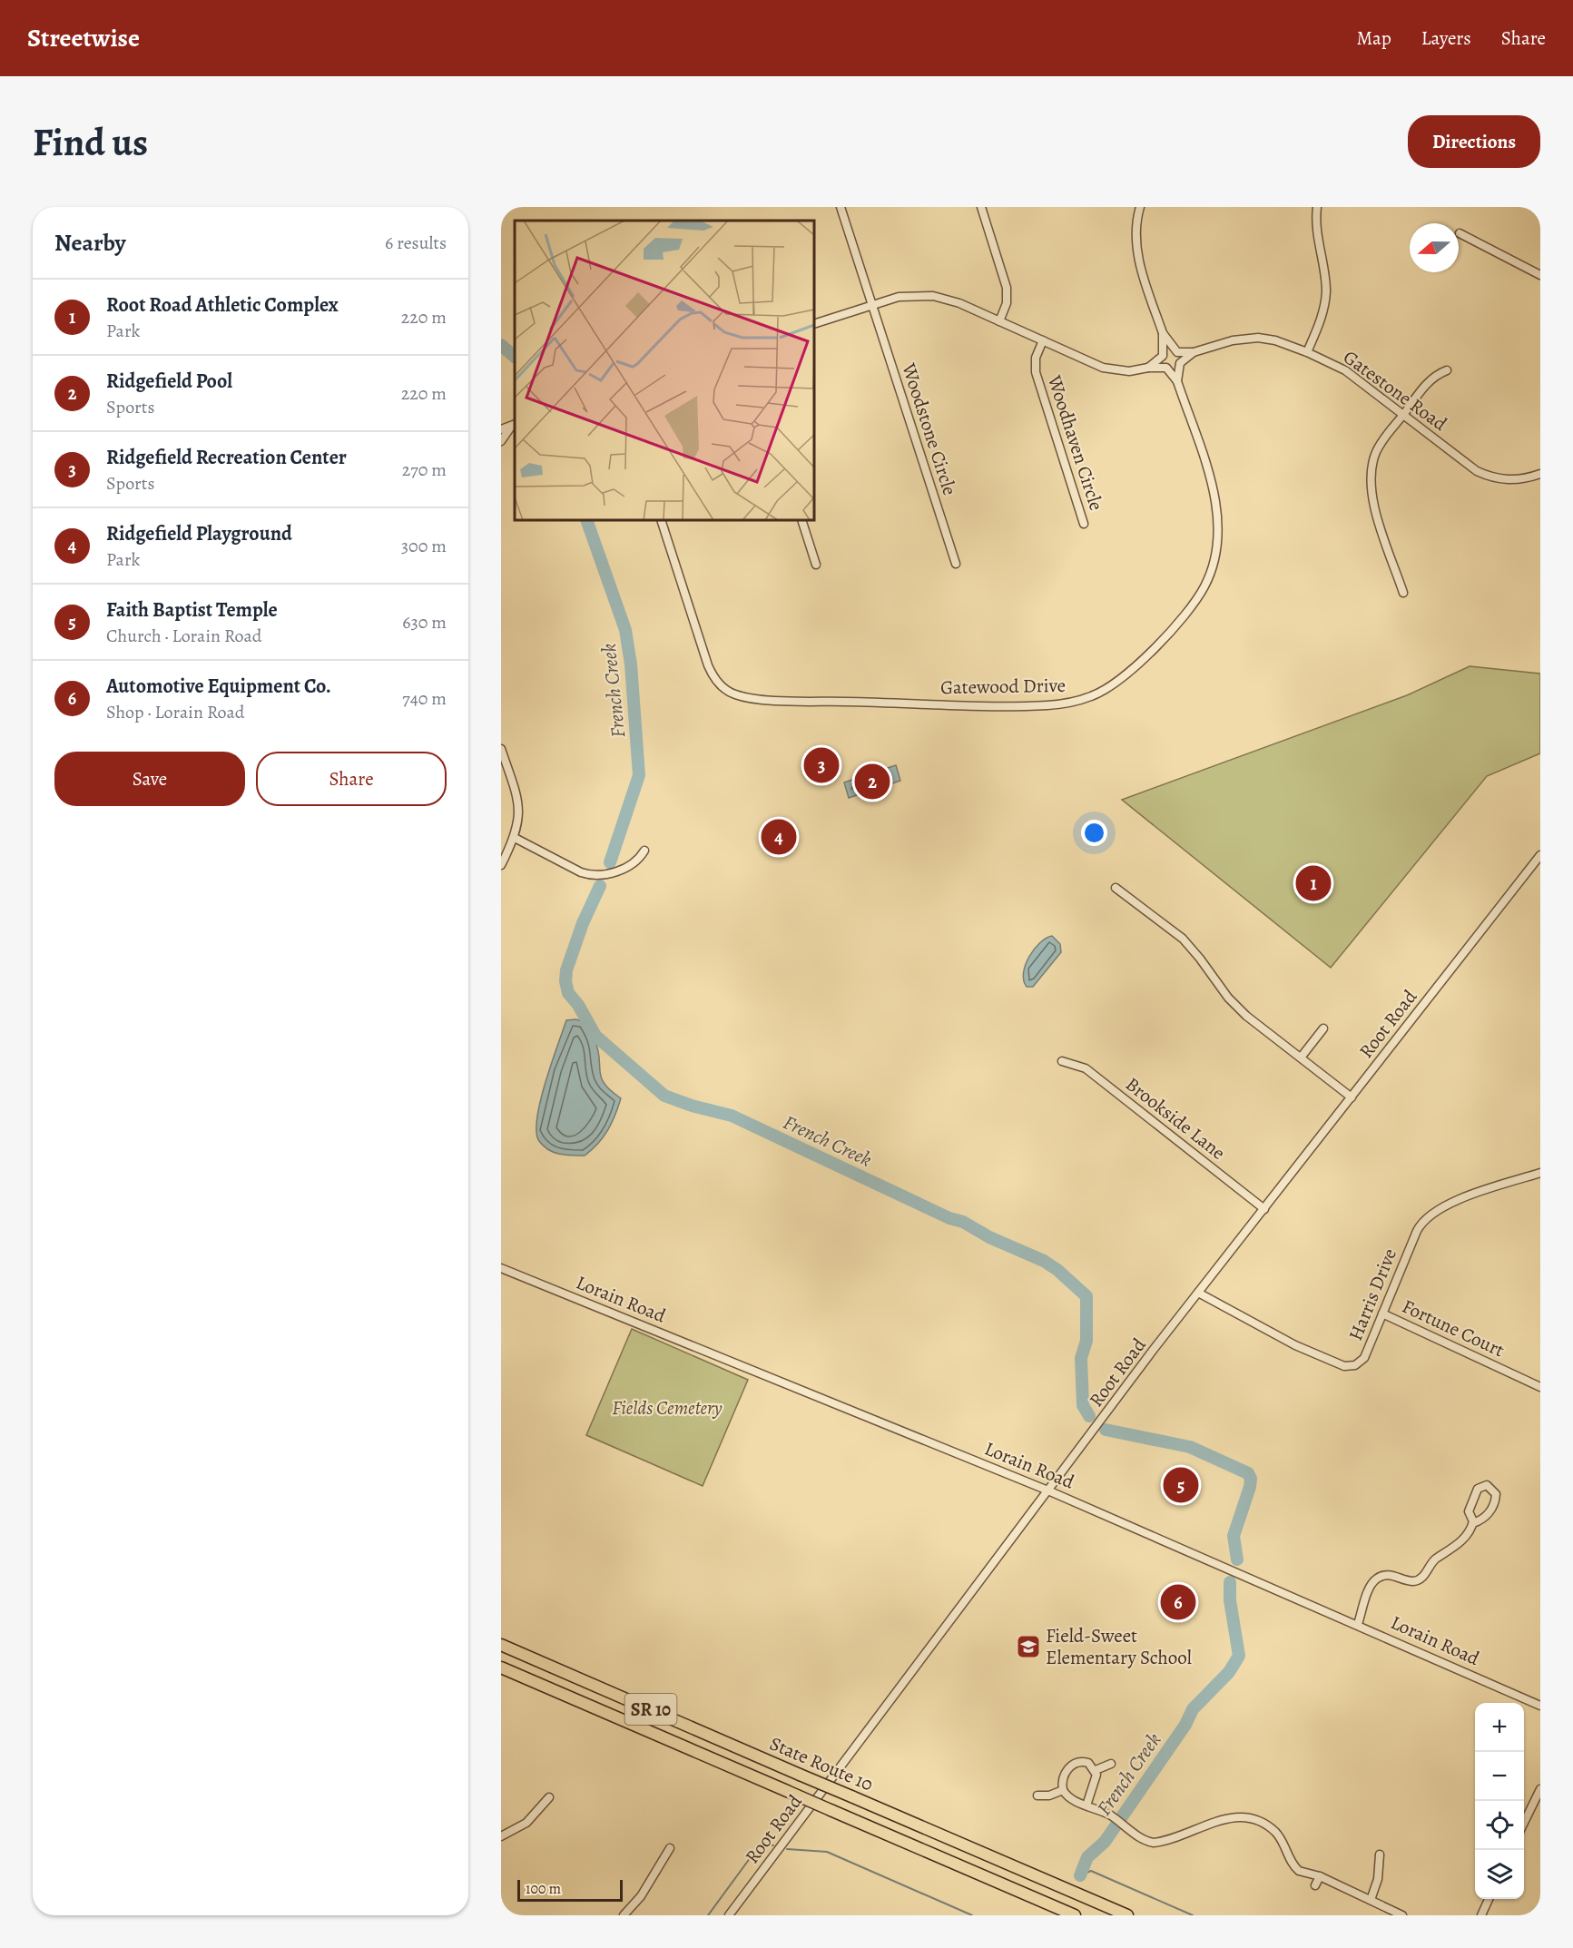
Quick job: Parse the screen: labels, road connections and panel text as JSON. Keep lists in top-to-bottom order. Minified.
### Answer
{"streets":{"highway":["SR 10","State Route 10"],"street":["Gatestone Road","Woodstone Circle","Woodhaven Circle","Gatewood Drive","Root Road","Brookside Lane","Harris Drive","Lorain Road","Fortune Court"]},"crossings":[["Gatestone Road","Gatewood Drive"],["Root Road","Brookside Lane"],["Root Road","Harris Drive"],["Root Road","Lorain Road"],["Harris Drive","Fortune Court"]],"water":["French Creek"],"parks":["Fields Cemetery"],"places":{"school or university":["Field-Sweet Elementary School"]},"scale_bar":"100 m","north":"left","page":{"header":"Streetwise","nav":["Map","Layers","Share"],"buttons":["Directions",["Save","Share"]],"title":"Find us","heading":["Nearby","6 results"],"list":[{"mark":"1","name":"Root Road Athletic Complex","note":"Park","value":"220 m"},{"mark":"2","name":"Ridgefield Pool","note":"Sports","value":"220 m"},{"mark":"3","name":"Ridgefield Recreation Center","note":"Sports","value":"270 m"},{"mark":"4","name":"Ridgefield Playground","note":"Park","value":"300 m"},{"mark":"5","name":"Faith Baptist Temple","note":"Church · Lorain Road","value":"630 m"},{"mark":"6","name":"Automotive Equipment Co.","note":"Shop · Lorain Road","value":"740 m"}],"pins":["3","2","4","1","5","6"],"map_buttons":["+","−"],"scale":"100 m"}}
